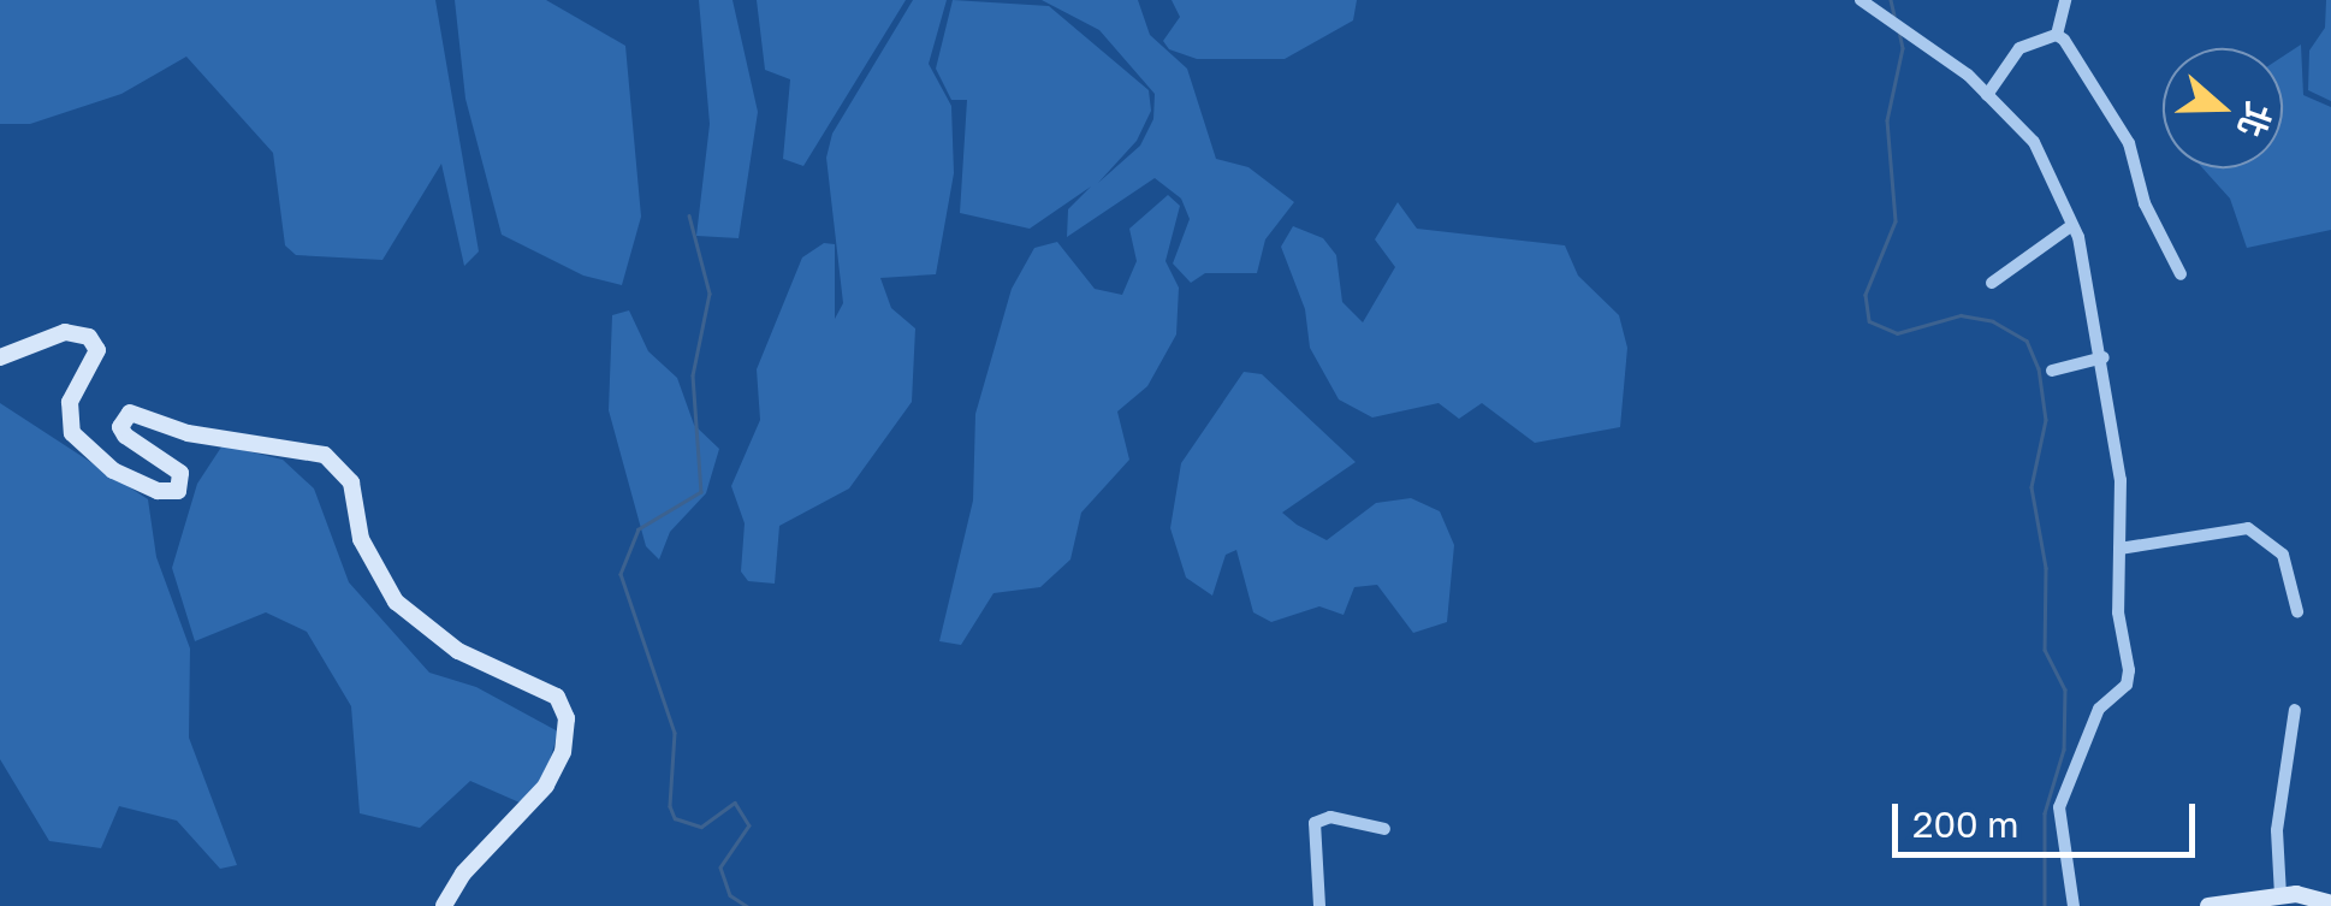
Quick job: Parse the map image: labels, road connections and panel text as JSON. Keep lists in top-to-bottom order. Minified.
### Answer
{"scale_bar":"200 m","north":"right"}
